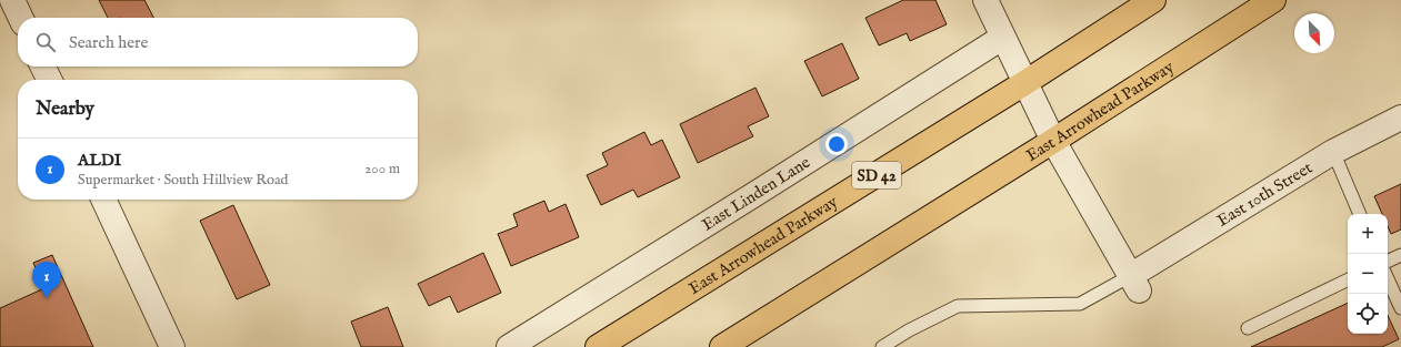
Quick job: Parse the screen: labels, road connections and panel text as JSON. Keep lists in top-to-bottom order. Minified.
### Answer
{"streets":{"main road":["East Arrowhead Parkway","SD 42"],"street":["East Linden Lane","East 10th Street"]},"north":"bottom right","page":{"search":"Search here","heading":"Nearby","list":[{"mark":"1","name":"ALDI","note":"Supermarket · South Hillview Road","value":"200 m"}],"map_buttons":["+","−"],"pins":"1"}}
